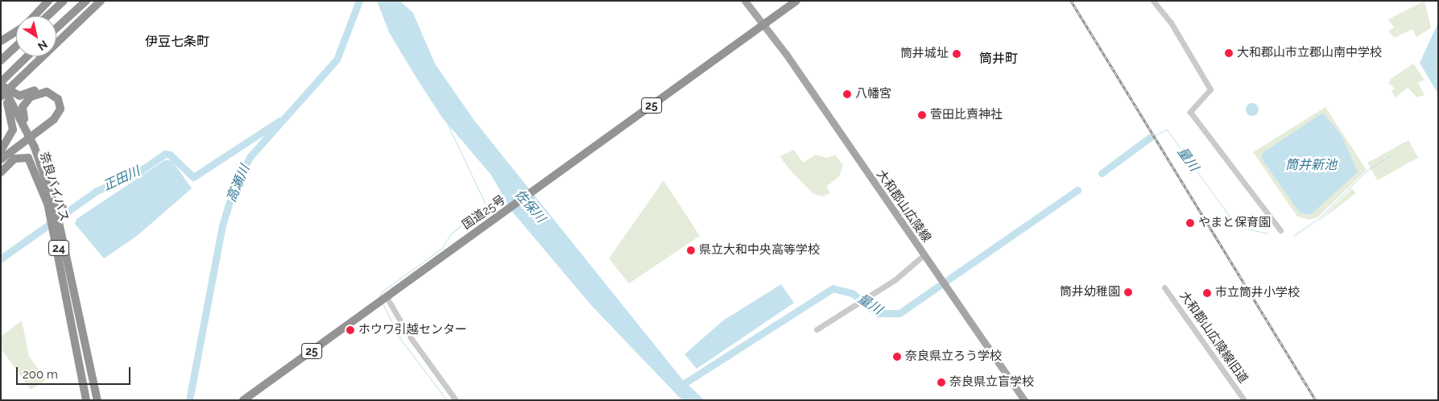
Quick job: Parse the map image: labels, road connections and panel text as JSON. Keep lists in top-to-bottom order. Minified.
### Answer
{"streets":{"highway":["25","奈良バイパス","国道25号","24"],"main road":["大和郡山広陵線"],"street":["大和郡山広陵線旧道"]},"crossings":[["奈良バイパス","24"],["大和郡山広陵線","国道25号"]],"districts":["伊豆七条町","筒井町"],"water":["量川","筒井新池","正田川","高瀬川","佐保川"],"places":["大和郡山市立郡山南中学校","筒井城址","八幡宮","菅田比賣神社","やまと保育園","県立大和中央高等学校","筒井幼稚園","市立筒井小学校","ホウワ引越センター","奈良県立ろう学校","奈良県立盲学校"],"scale_bar":"200 m","north":"bottom right"}
